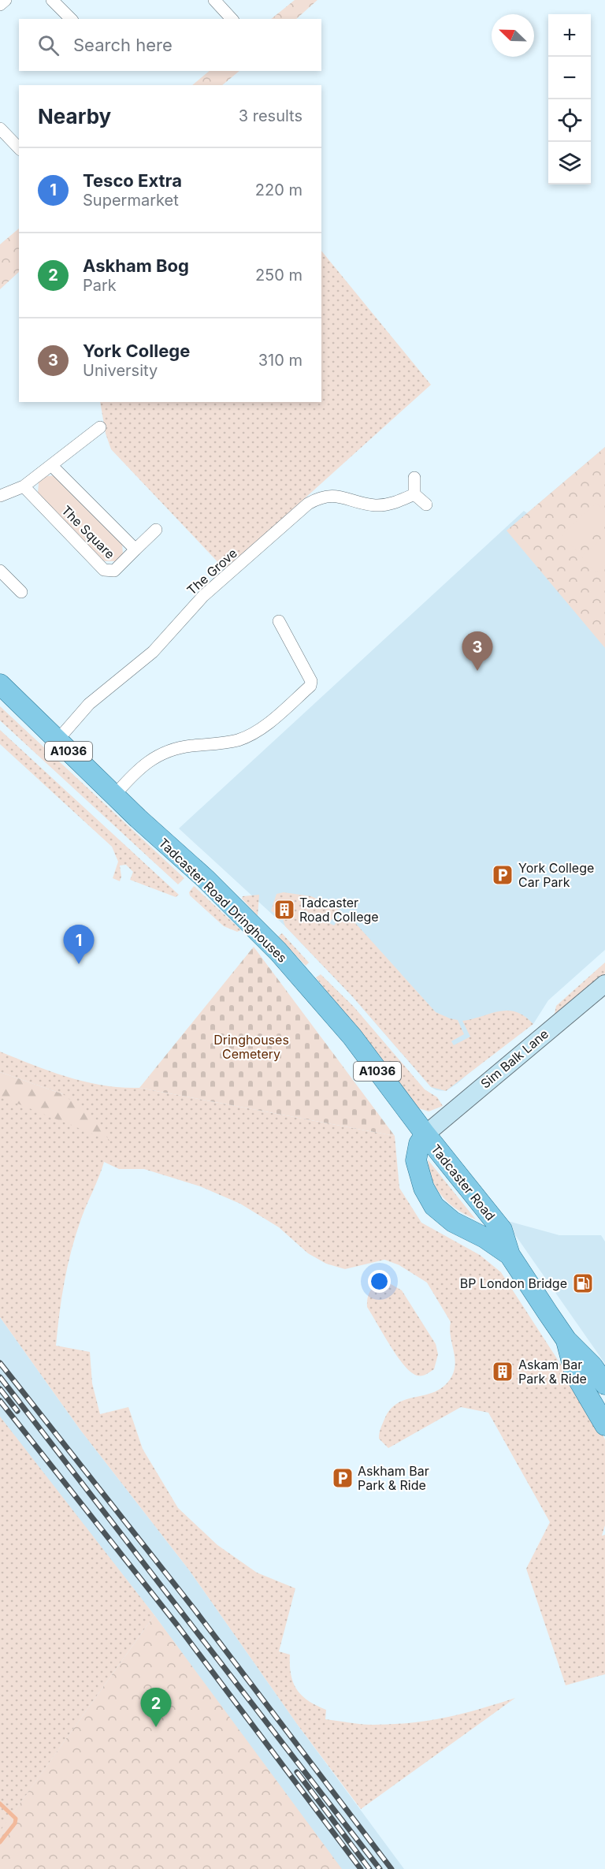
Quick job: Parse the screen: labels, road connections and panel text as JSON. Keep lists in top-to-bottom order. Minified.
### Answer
{"streets":{"main road":["A1036","Tadcaster Road Dringhouses","Tadcaster Road"],"street":["The Square","The Grove","Sim Balk Lane"]},"crossings":[["The Grove","Tadcaster Road Dringhouses"],["Tadcaster Road Dringhouses","Sim Balk Lane"],["Tadcaster Road Dringhouses","Tadcaster Road"],["Sim Balk Lane","Tadcaster Road"]],"parks":["Dringhouses Cemetery"],"places":{"parking":["York College Car Park","Askham Bar Park & Ride"],"building":["Tadcaster Road College","Askam Bar Park & Ride"],"fuel station":["BP London Bridge"]},"north":"top left","page":{"map_buttons":["+","−"],"search":"Search here","heading":["Nearby","3 results"],"list":[{"mark":"1","name":"Tesco Extra","note":"Supermarket","value":"220 m"},{"mark":"2","name":"Askham Bog","note":"Park","value":"250 m"},{"mark":"3","name":"York College","note":"University","value":"310 m"}],"pins":["3","1","2"]}}
